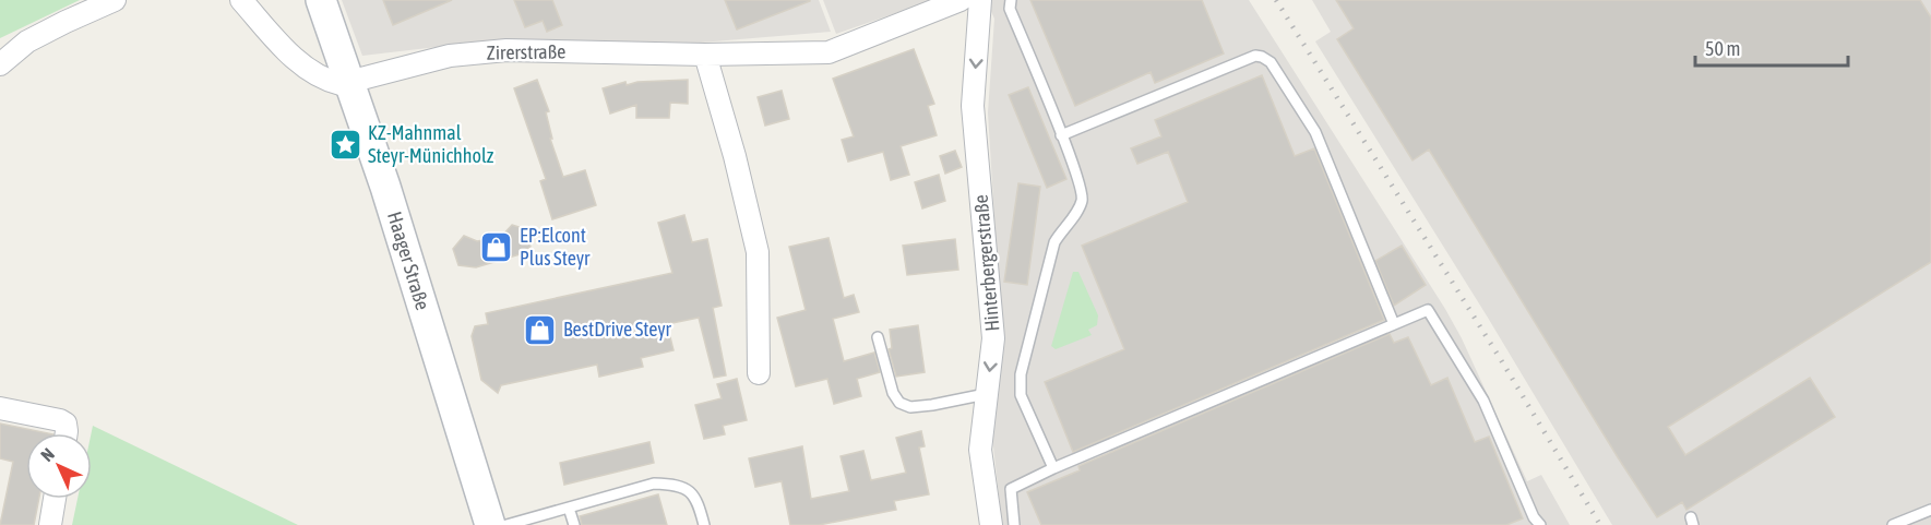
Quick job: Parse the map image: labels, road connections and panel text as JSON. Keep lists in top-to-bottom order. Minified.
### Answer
{"streets":{"main road":["Haager Straße"],"street":["Zirerstraße","Hinterbergerstraße"]},"crossings":[["Zirerstraße","Haager Straße"]],"one_way":["Hinterbergerstraße"],"places":{"place":["KZ-Mahnmal Steyr-Münichholz"],"shop":["EP:Elcont Plus Steyr","BestDrive Steyr"]},"scale_bar":"50 m","north":"top left"}
